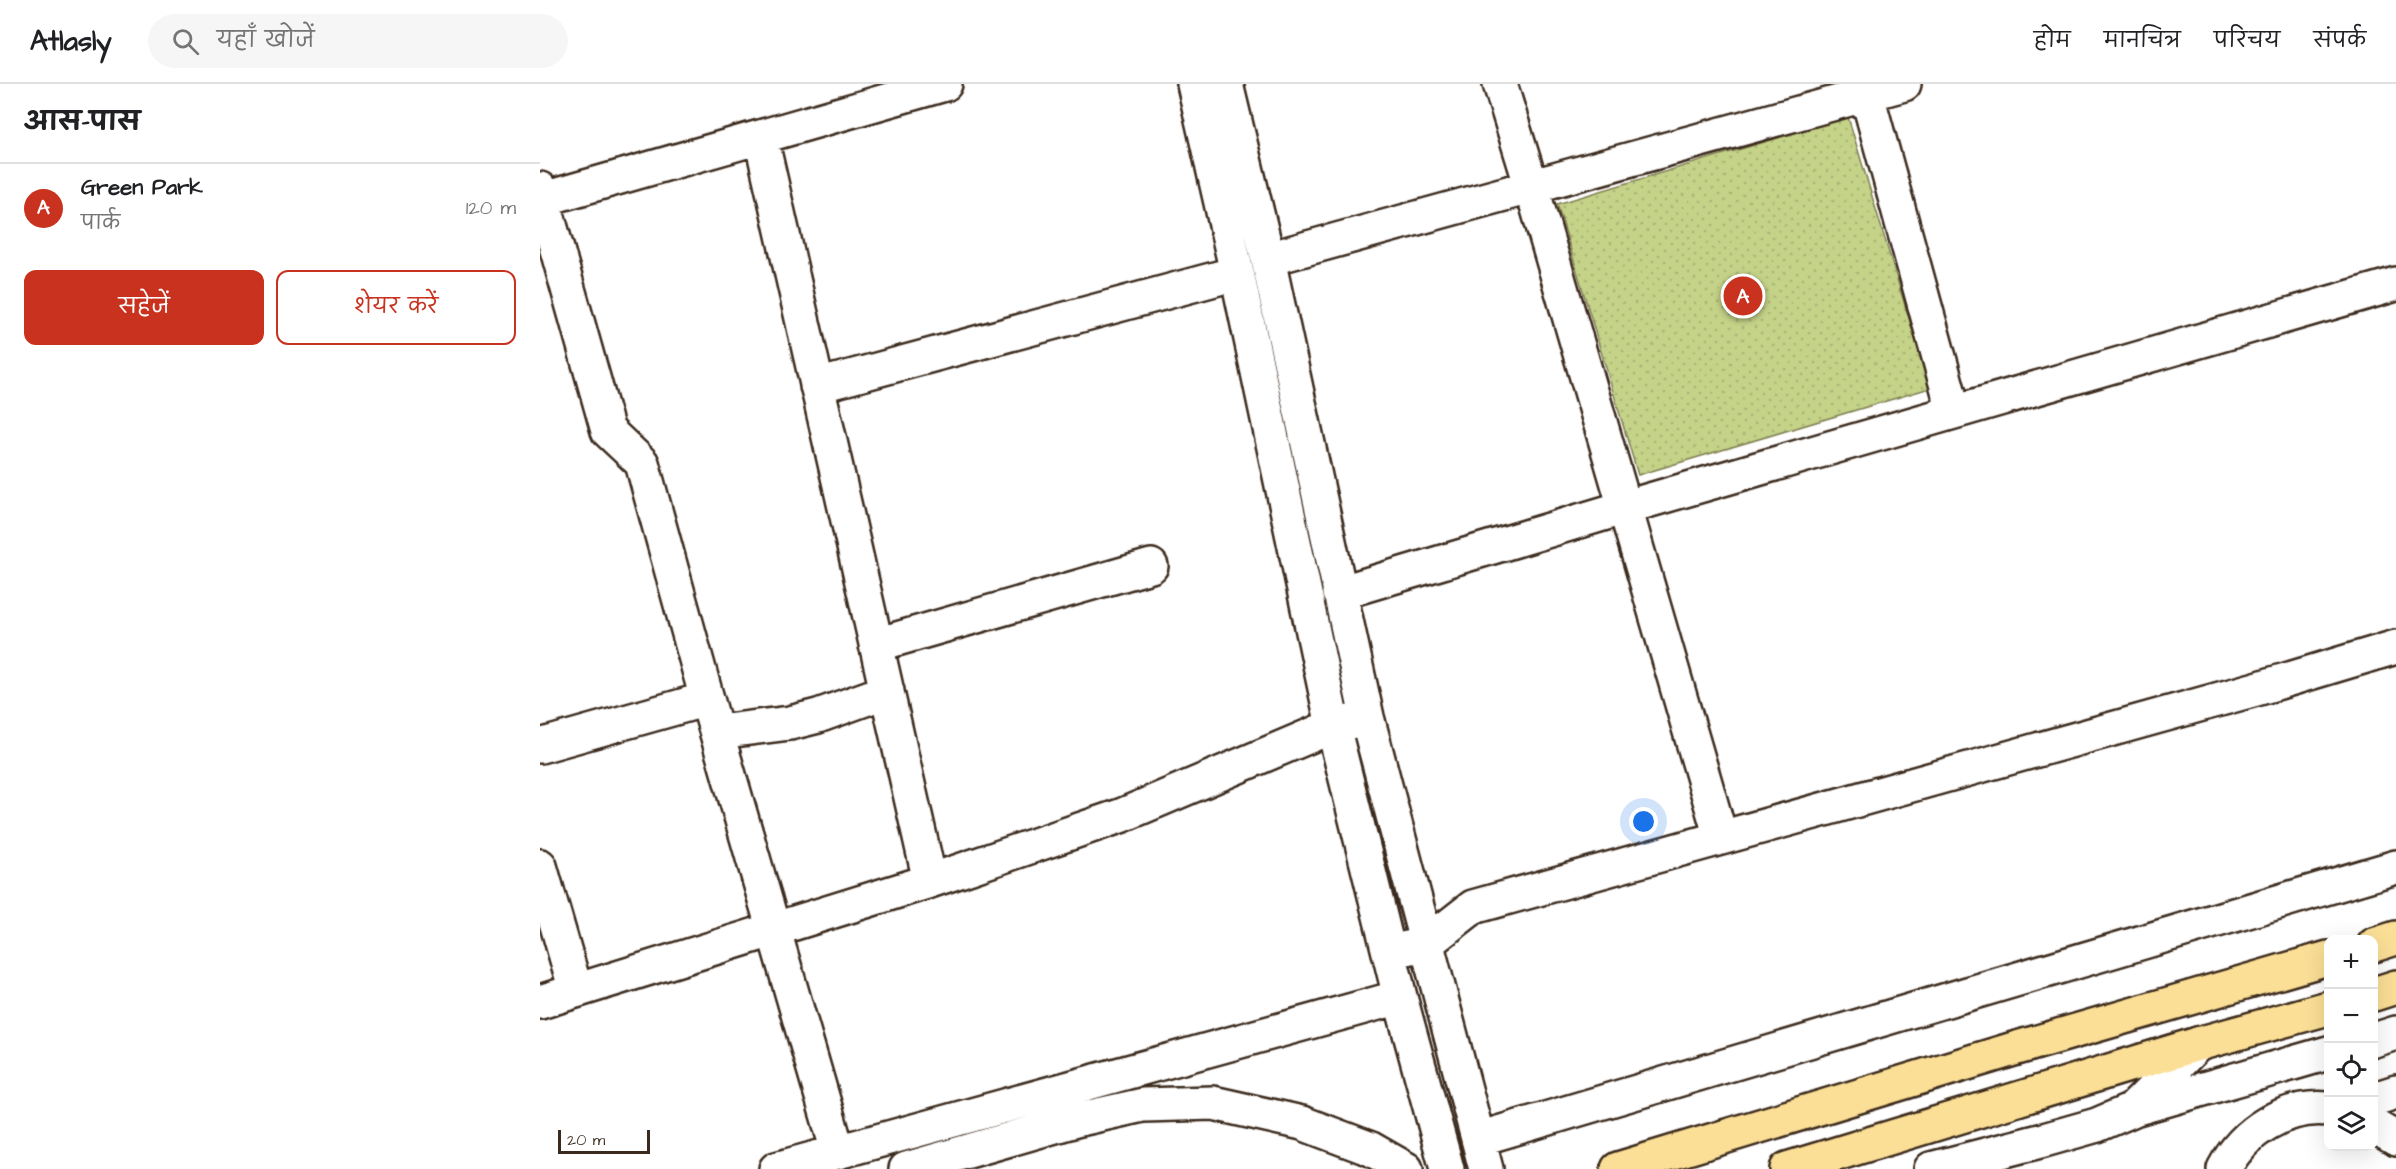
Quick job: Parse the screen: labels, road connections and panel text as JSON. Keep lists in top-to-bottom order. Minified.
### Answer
{"scale_bar":"20 m","page":{"header":"Atlasly","search":"यहाँ खोजें","nav":["होम","मानचित्र","परिचय","संपर्क"],"heading":"आस-पास","list":[{"mark":"A","name":"Green Park","note":"पार्क","value":"120 m"}],"buttons":["सहेजें","शेयर करें"],"pins":"A","map_buttons":["+","−"],"scale":"20 m"}}
